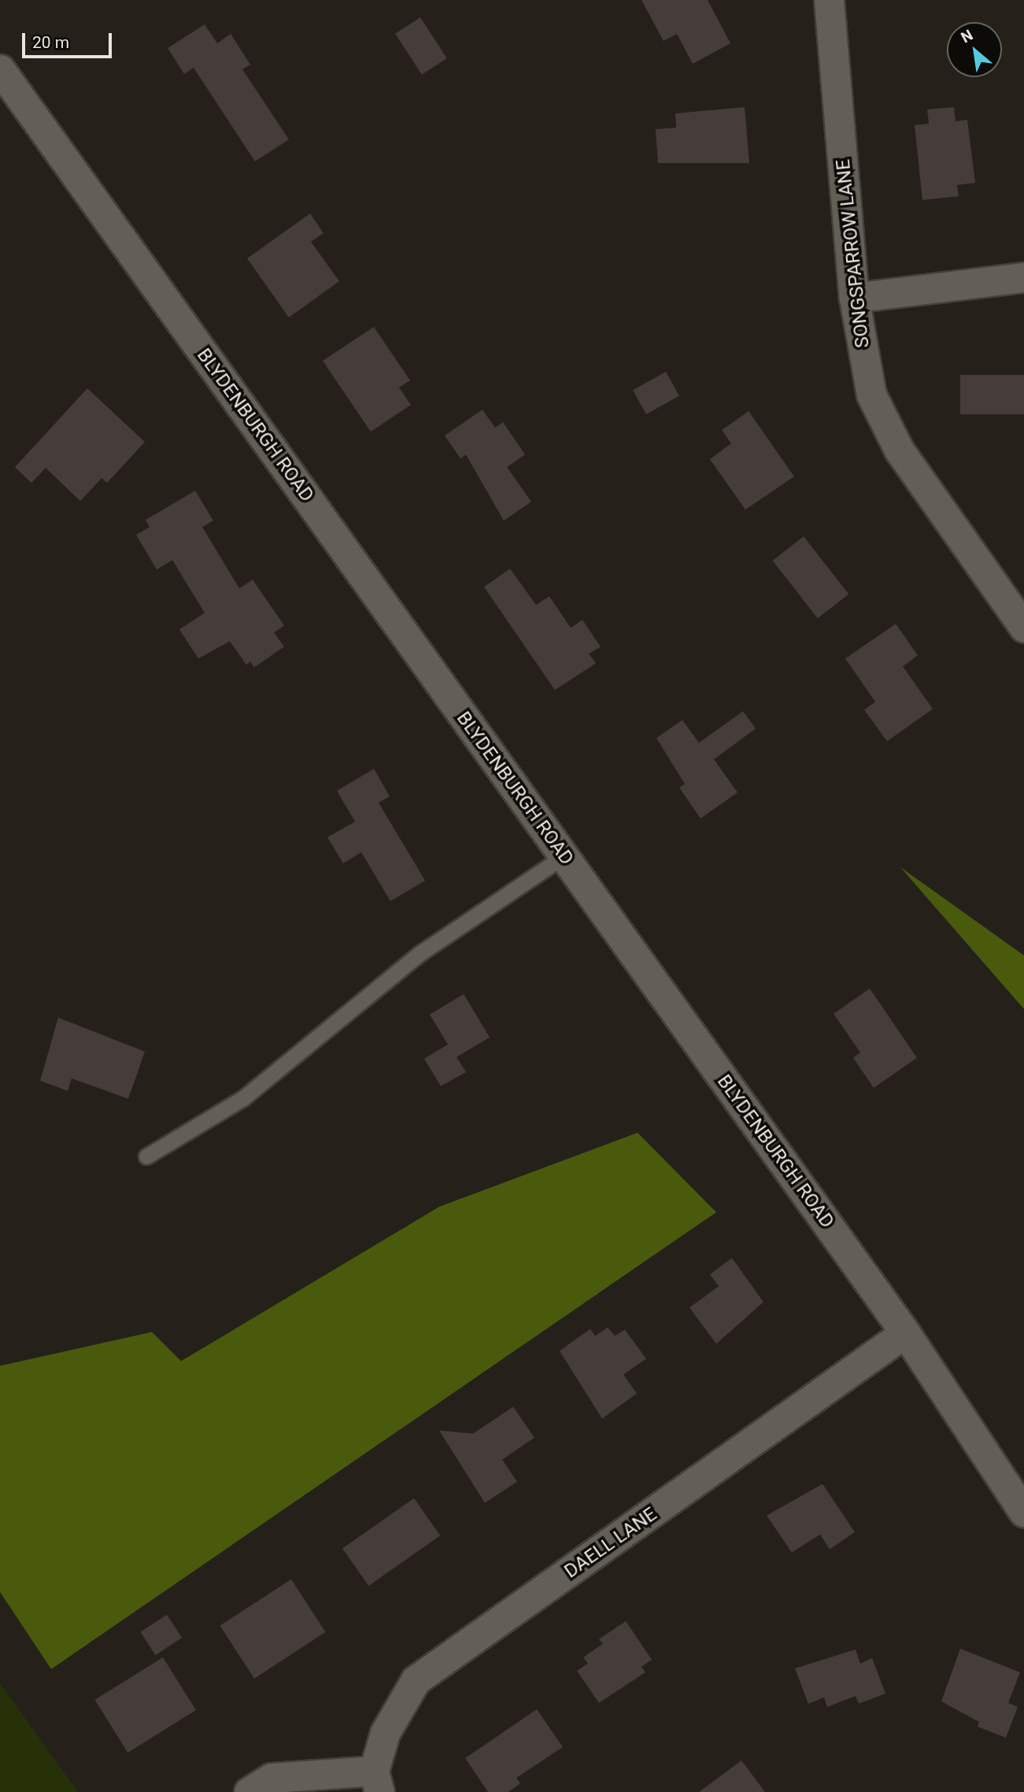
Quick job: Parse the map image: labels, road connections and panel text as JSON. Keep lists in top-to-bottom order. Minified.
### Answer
{"streets":{"street":["SONGSPARROW LANE","BLYDENBURGH ROAD","DAELL LANE"]},"crossings":[["BLYDENBURGH ROAD","DAELL LANE"]],"scale_bar":"20 m","north":"top left"}
